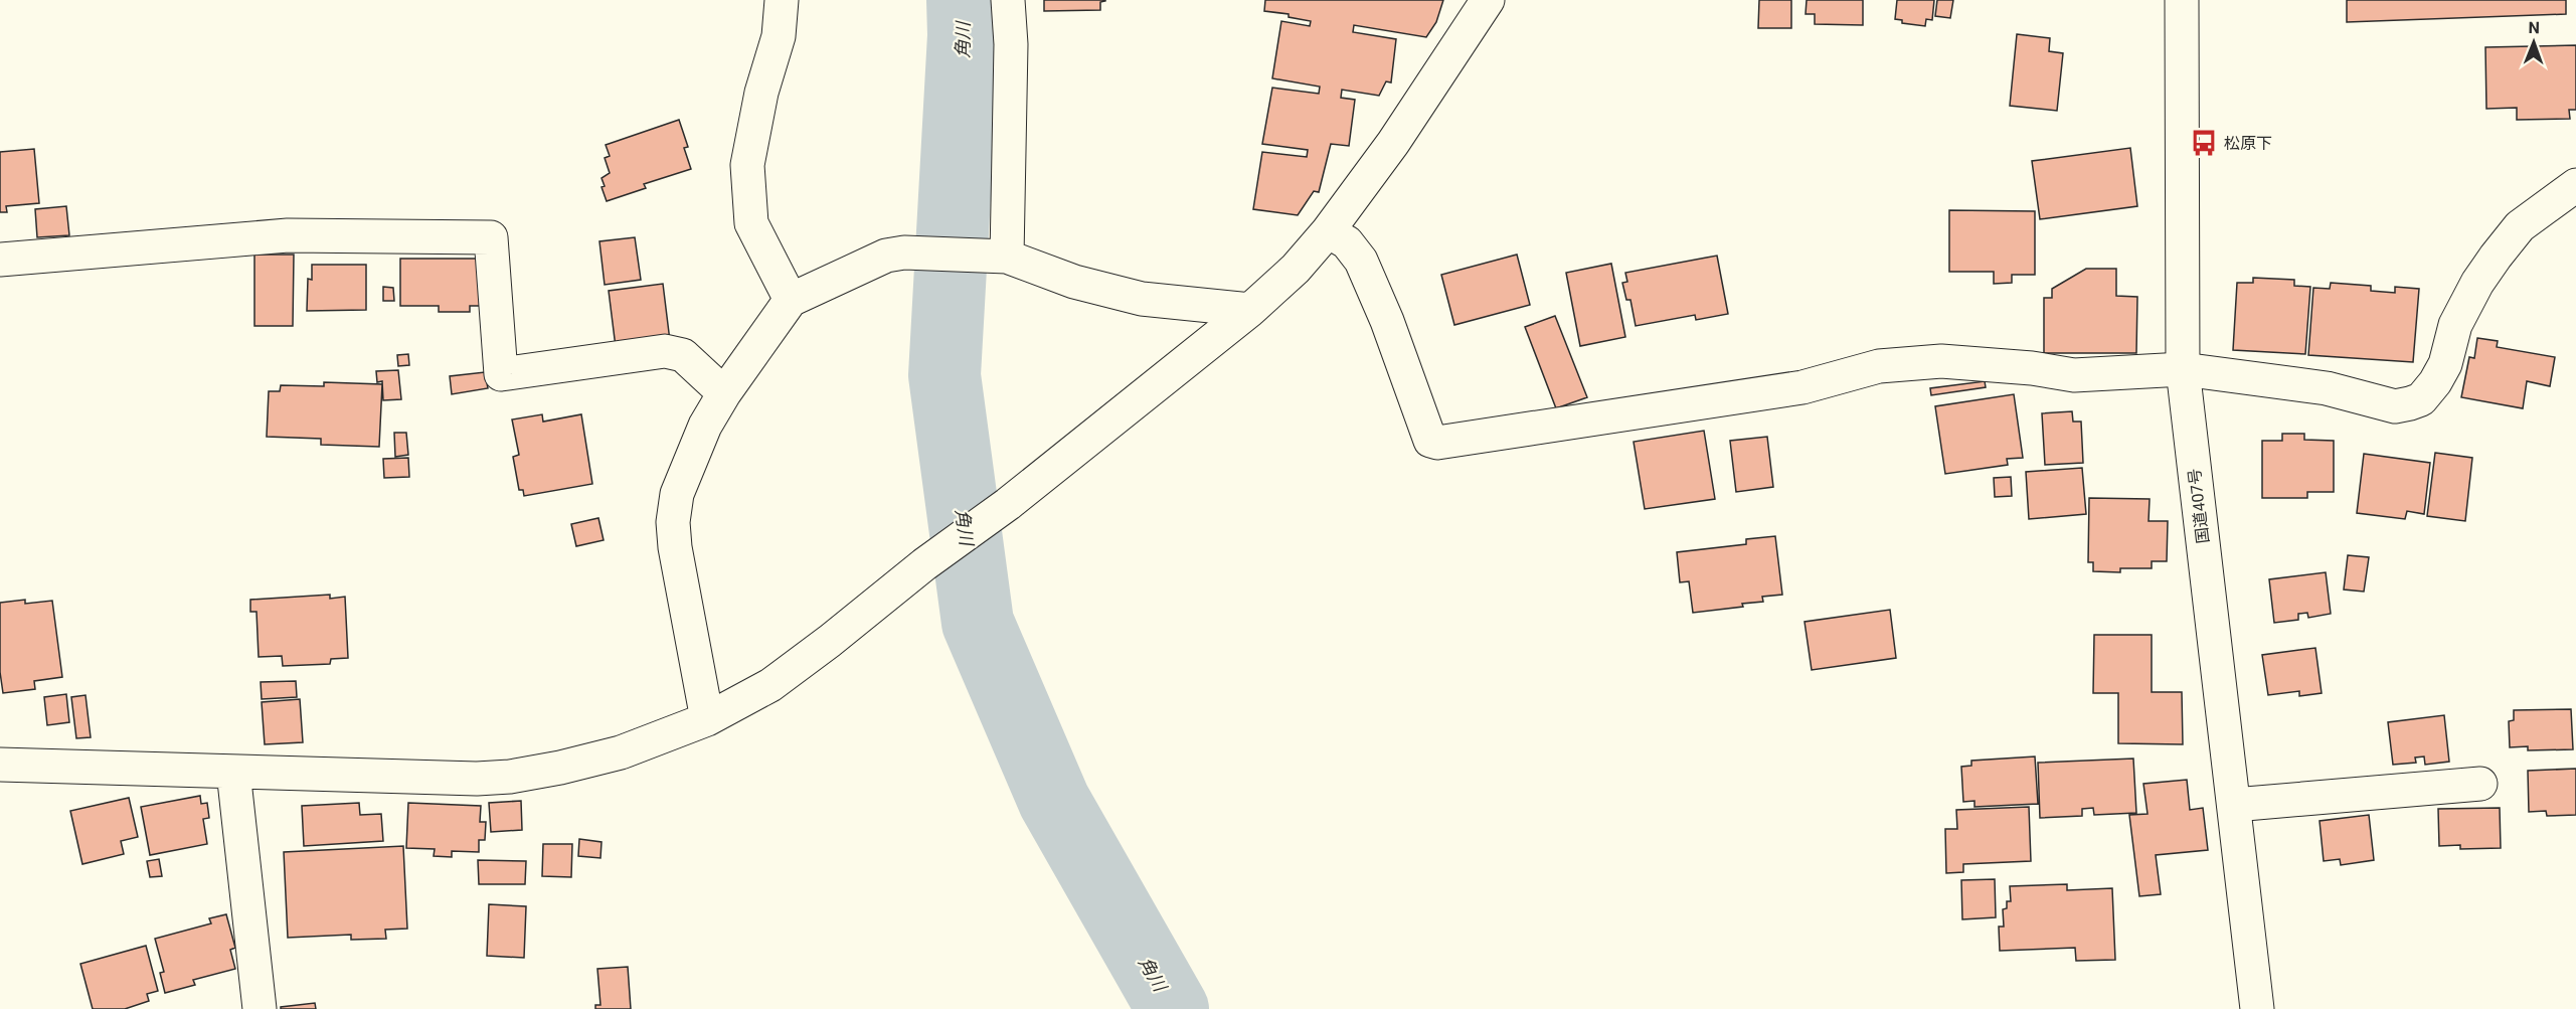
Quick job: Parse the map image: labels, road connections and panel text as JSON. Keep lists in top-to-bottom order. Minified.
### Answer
{"streets":{"main road":["国道407号"]},"water":["角川"],"places":{"bus stop":["松原下"]},"north":"top"}
